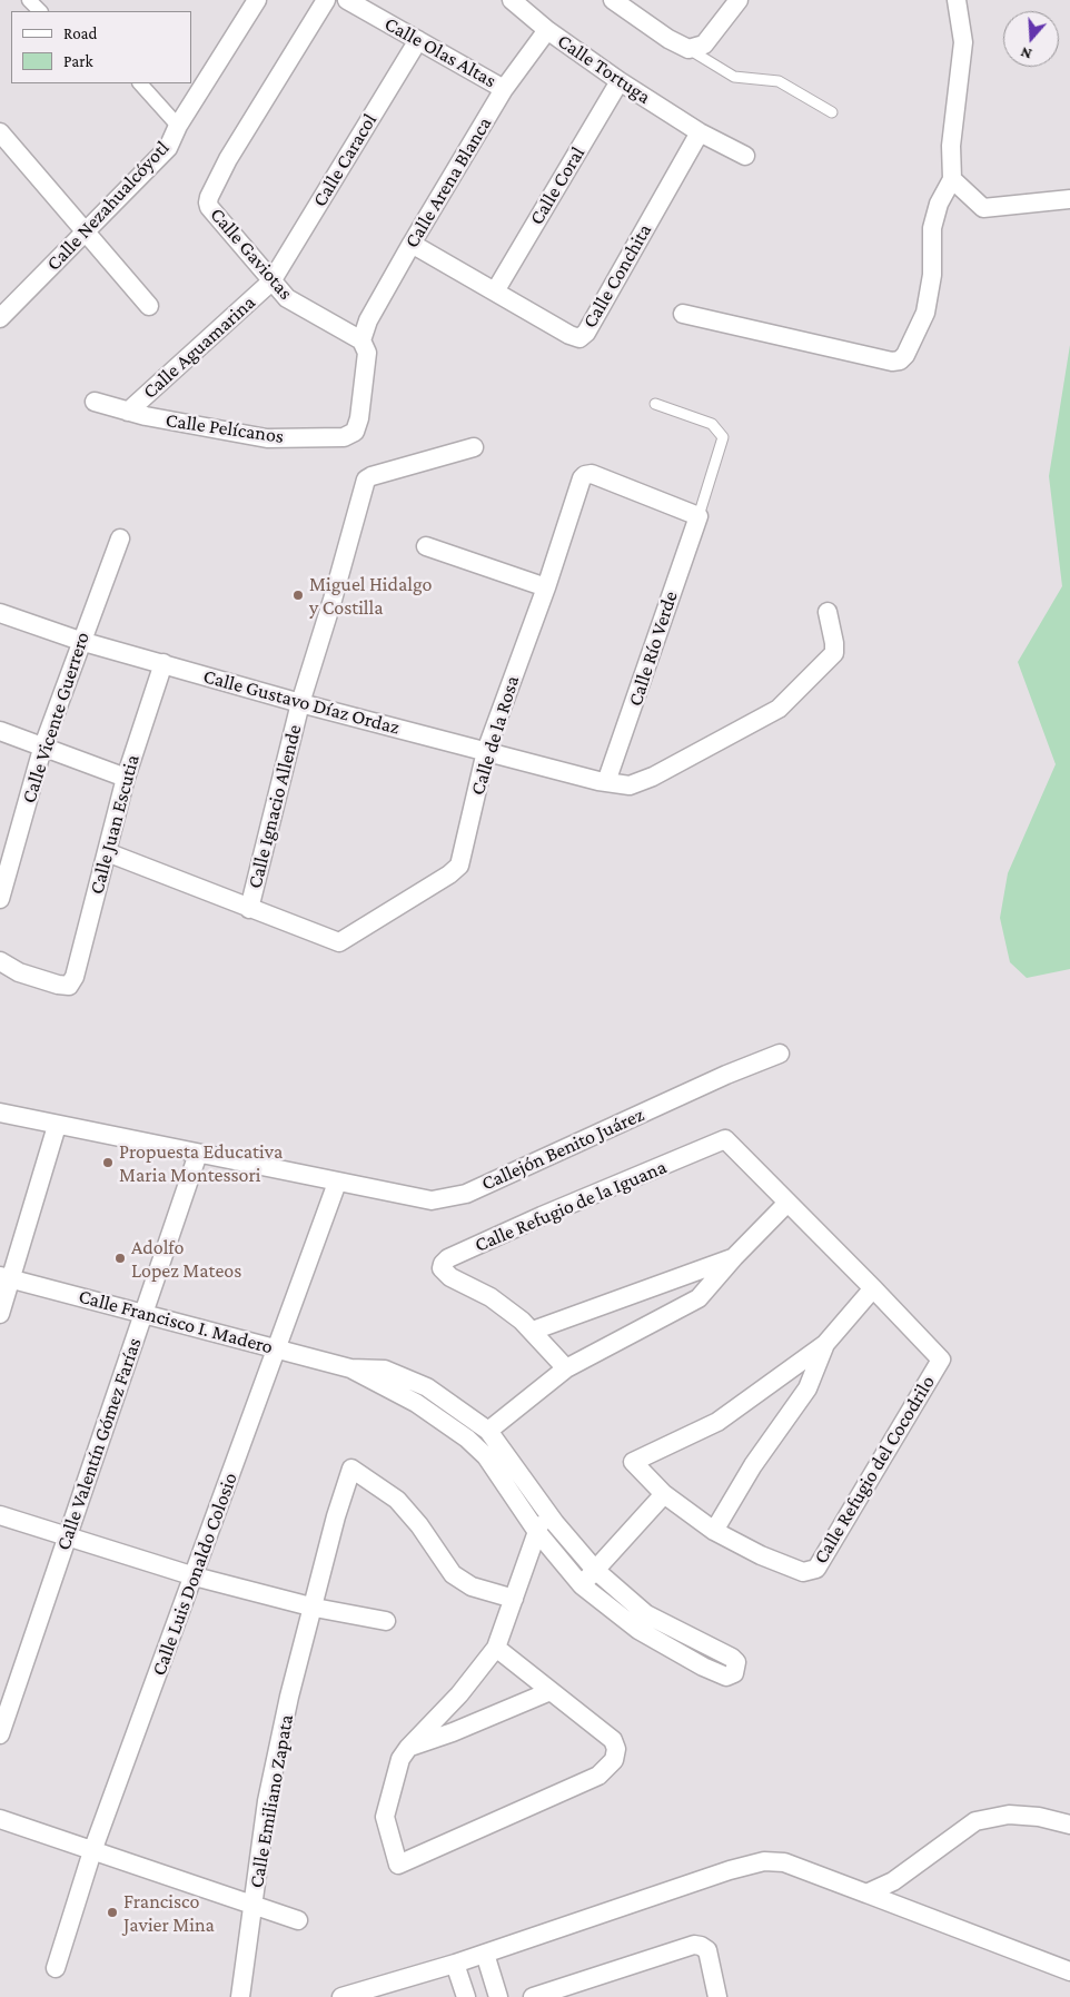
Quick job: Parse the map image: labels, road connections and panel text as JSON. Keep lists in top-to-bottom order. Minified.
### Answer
{"streets":{"street":["Calle Olas Altas","Calle Tortuga","Calle Caracol","Calle Arena Blanca","Calle Coral","Calle Nezahualcóyotl","Calle Gaviotas","Calle Conchita","Calle Aguamarina","Calle Pelícanos","Calle Río Verde","Calle Gustavo Díaz Ordaz","Calle Vicente Guerrero","Calle de la Rosa","Calle Ignacio Allende","Calle Juan Escutia","Callejón Benito Juárez","Calle Refugio de la Iguana","Calle Francisco I. Madero","Calle Valentín Gómez Farías","Calle Refugio del Cocodrilo","Calle Luis Donaldo Colosio","Calle Emiliano Zapata"]},"crossings":[["Calle Olas Altas","Calle Caracol"],["Calle Olas Altas","Calle Arena Blanca"],["Calle Tortuga","Calle Arena Blanca"],["Calle Tortuga","Calle Coral"],["Calle Tortuga","Calle Conchita"],["Calle Caracol","Calle Gaviotas"],["Calle Caracol","Calle Aguamarina"],["Calle Arena Blanca","Calle Gaviotas"],["Calle Arena Blanca","Calle Conchita"],["Calle Arena Blanca","Calle Pelícanos"],["Calle Coral","Calle Conchita"],["Calle Gaviotas","Calle Aguamarina"],["Calle Gaviotas","Calle Pelícanos"],["Calle Aguamarina","Calle Pelícanos"],["Calle Río Verde","Calle Gustavo Díaz Ordaz"],["Calle Río Verde","Calle de la Rosa"],["Calle Gustavo Díaz Ordaz","Calle Vicente Guerrero"],["Calle Gustavo Díaz Ordaz","Calle de la Rosa"],["Calle Gustavo Díaz Ordaz","Calle Ignacio Allende"],["Calle Gustavo Díaz Ordaz","Calle Juan Escutia"],["Calle de la Rosa","Calle Ignacio Allende"],["Callejón Benito Juárez","Calle Valentín Gómez Farías"],["Callejón Benito Juárez","Calle Luis Donaldo Colosio"],["Calle Refugio de la Iguana","Calle Refugio del Cocodrilo"],["Calle Francisco I. Madero","Calle Valentín Gómez Farías"],["Calle Francisco I. Madero","Calle Luis Donaldo Colosio"]],"places":["Miguel Hidalgo y Costilla","Propuesta Educativa Maria Montessori","Adolfo Lopez Mateos","Francisco Javier Mina"],"legend":["Road","Park"],"north":"bottom"}
